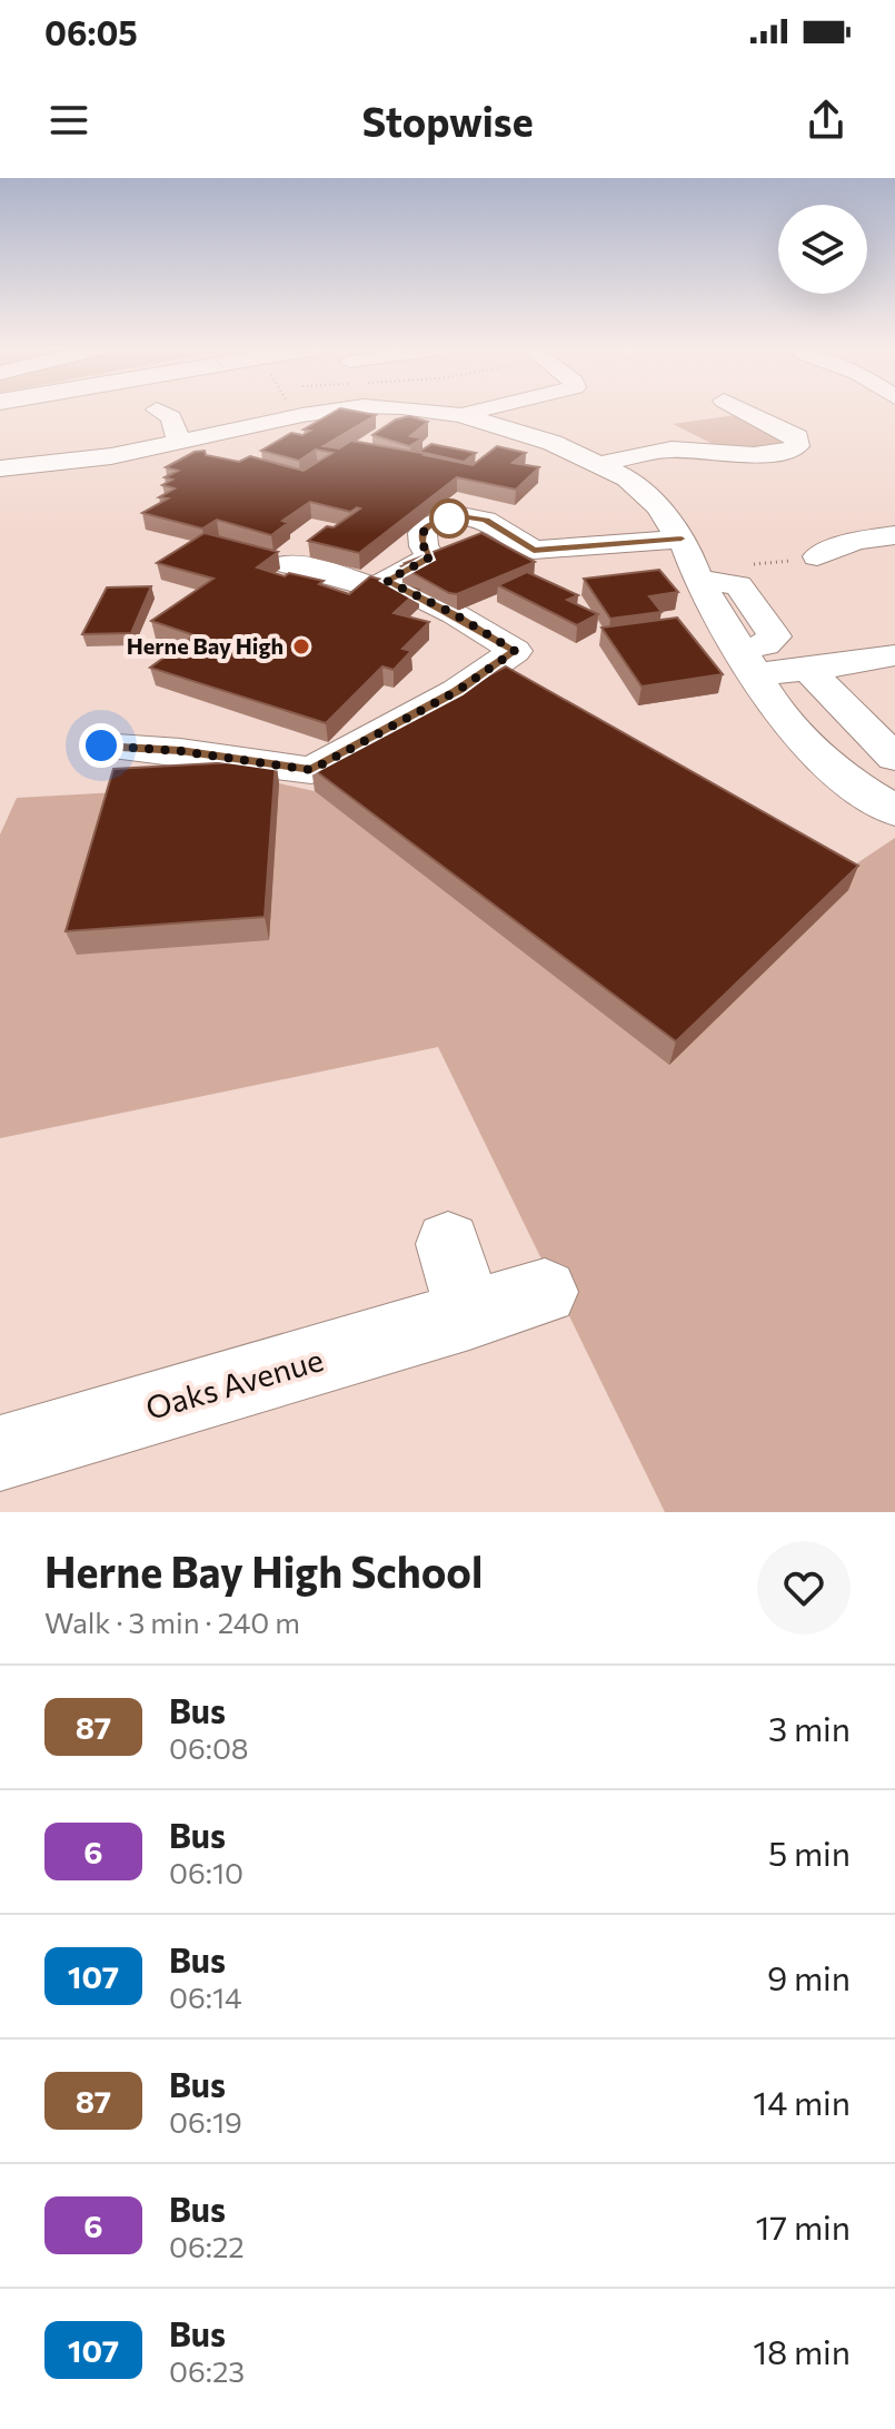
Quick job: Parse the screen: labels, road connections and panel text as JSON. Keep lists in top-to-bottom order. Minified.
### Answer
{"streets":{"street":["Oaks Avenue"]},"places":["Herne Bay High"],"lines":["bus line 87"],"page":{"status":"06:05","header":"Stopwise","heading":["Herne Bay High School","Walk · 3 min · 240 m"],"list":[{"mark":"87","name":"Bus","note":"06:08","value":"3 min"},{"mark":"6","name":"Bus","note":"06:10","value":"5 min"},{"mark":"107","name":"Bus","note":"06:14","value":"9 min"},{"mark":"87","name":"Bus","note":"06:19","value":"14 min"},{"mark":"6","name":"Bus","note":"06:22","value":"17 min"},{"mark":"107","name":"Bus","note":"06:23","value":"18 min"}]}}
